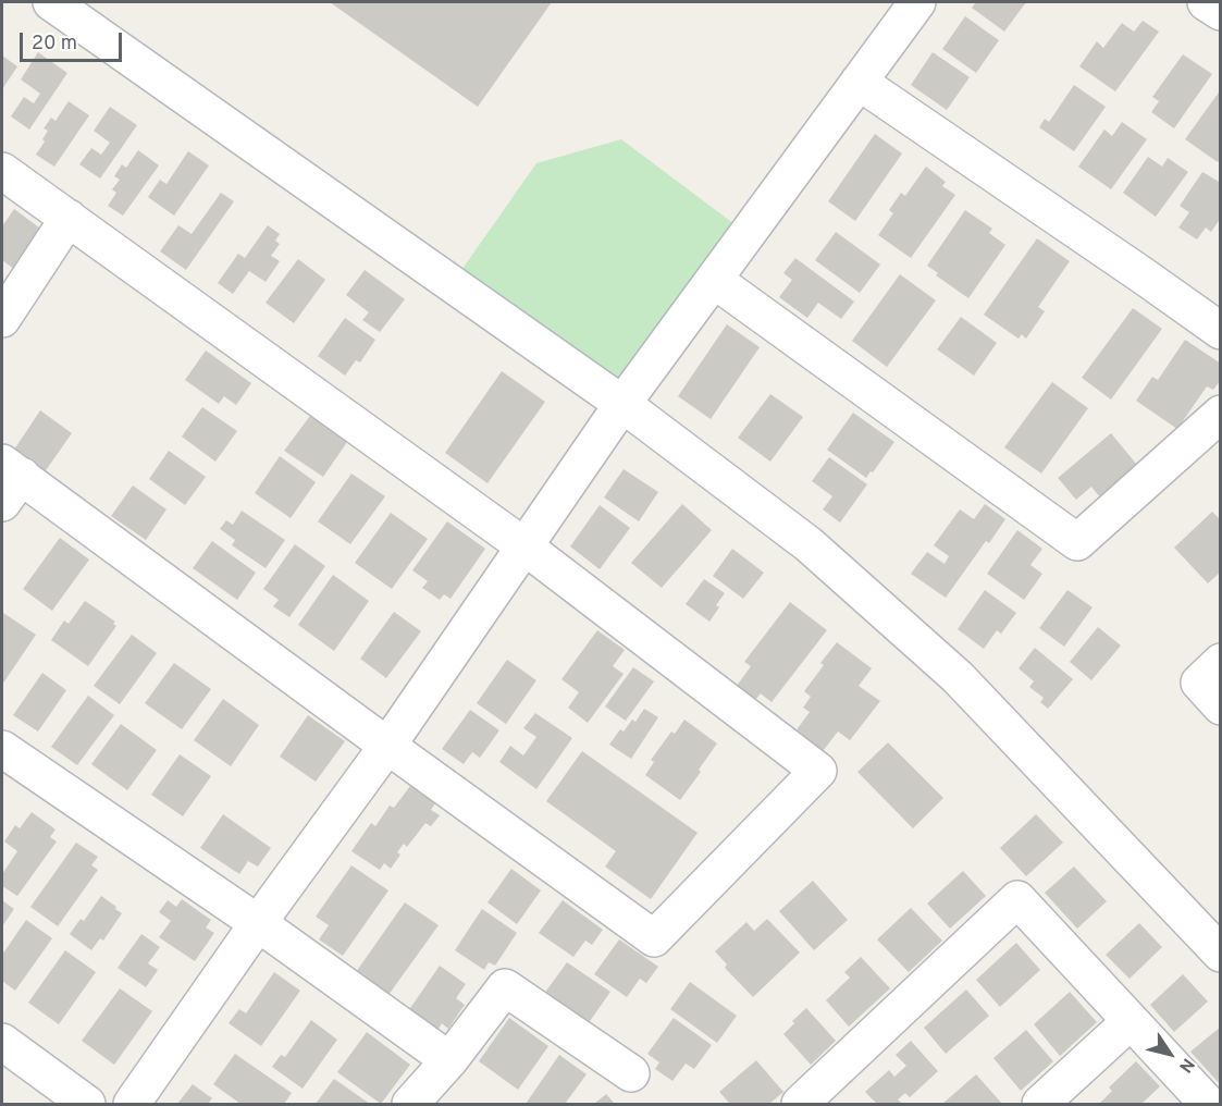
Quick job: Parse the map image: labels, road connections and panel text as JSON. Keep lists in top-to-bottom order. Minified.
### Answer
{"scale_bar":"20 m","north":"bottom right"}
